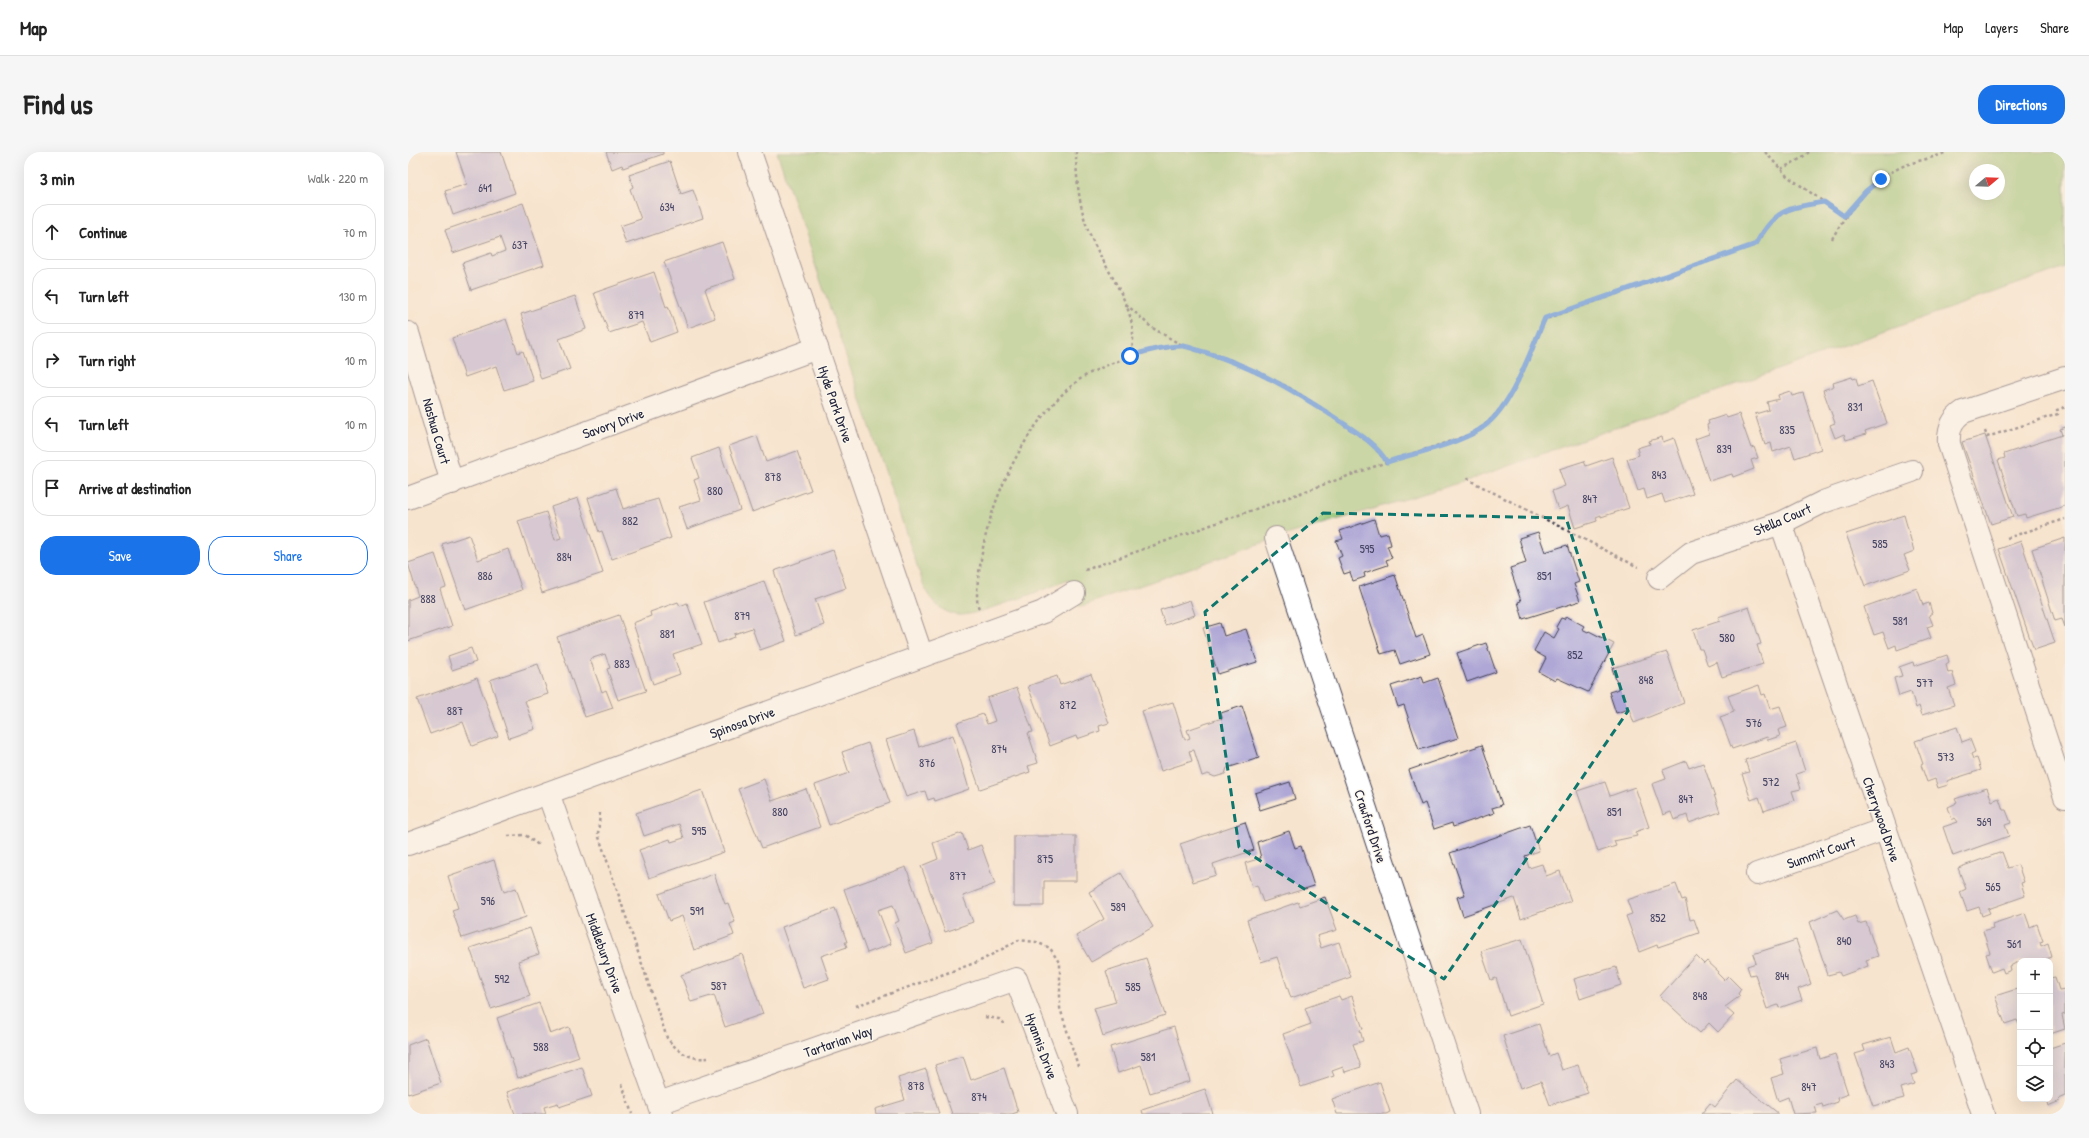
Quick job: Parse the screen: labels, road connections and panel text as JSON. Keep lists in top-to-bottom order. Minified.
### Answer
{"streets":{"street":["Hyde Park Drive","Savory Drive","Nashua Court","Stella Court","Spinosa Drive","Cherrywood Drive","Crawford Drive","Summit Court","Middlebury Drive","Tartarian Way","Hyannis Drive"]},"crossings":[["Hyde Park Drive","Savory Drive"],["Hyde Park Drive","Spinosa Drive"],["Savory Drive","Nashua Court"],["Stella Court","Cherrywood Drive"],["Spinosa Drive","Middlebury Drive"],["Cherrywood Drive","Summit Court"],["Middlebury Drive","Tartarian Way"],["Tartarian Way","Hyannis Drive"]],"house_numbers":["641","634","637","879","831","835","839","843","878","880","847","882","585","595","884","886","851","888","879","581","881","580","852","883","848","577","872","887","576","874","573","876","572","847","880","851","569","595","875","877","565","596","589","591","852","840","561","844","592","587","585","848","588","581","843","878","847","874"],"north":"right","page":{"header":"Map","nav":["Map","Layers","Share"],"title":"Find us","buttons":["Directions",["Save","Share"]],"heading":["3 min","Walk · 220 m"],"list":[["Continue","70 m"],["Turn left","130 m"],["Turn right","10 m"],["Turn left","10 m"],"Arrive at destination"],"map_buttons":["+","−"]}}
